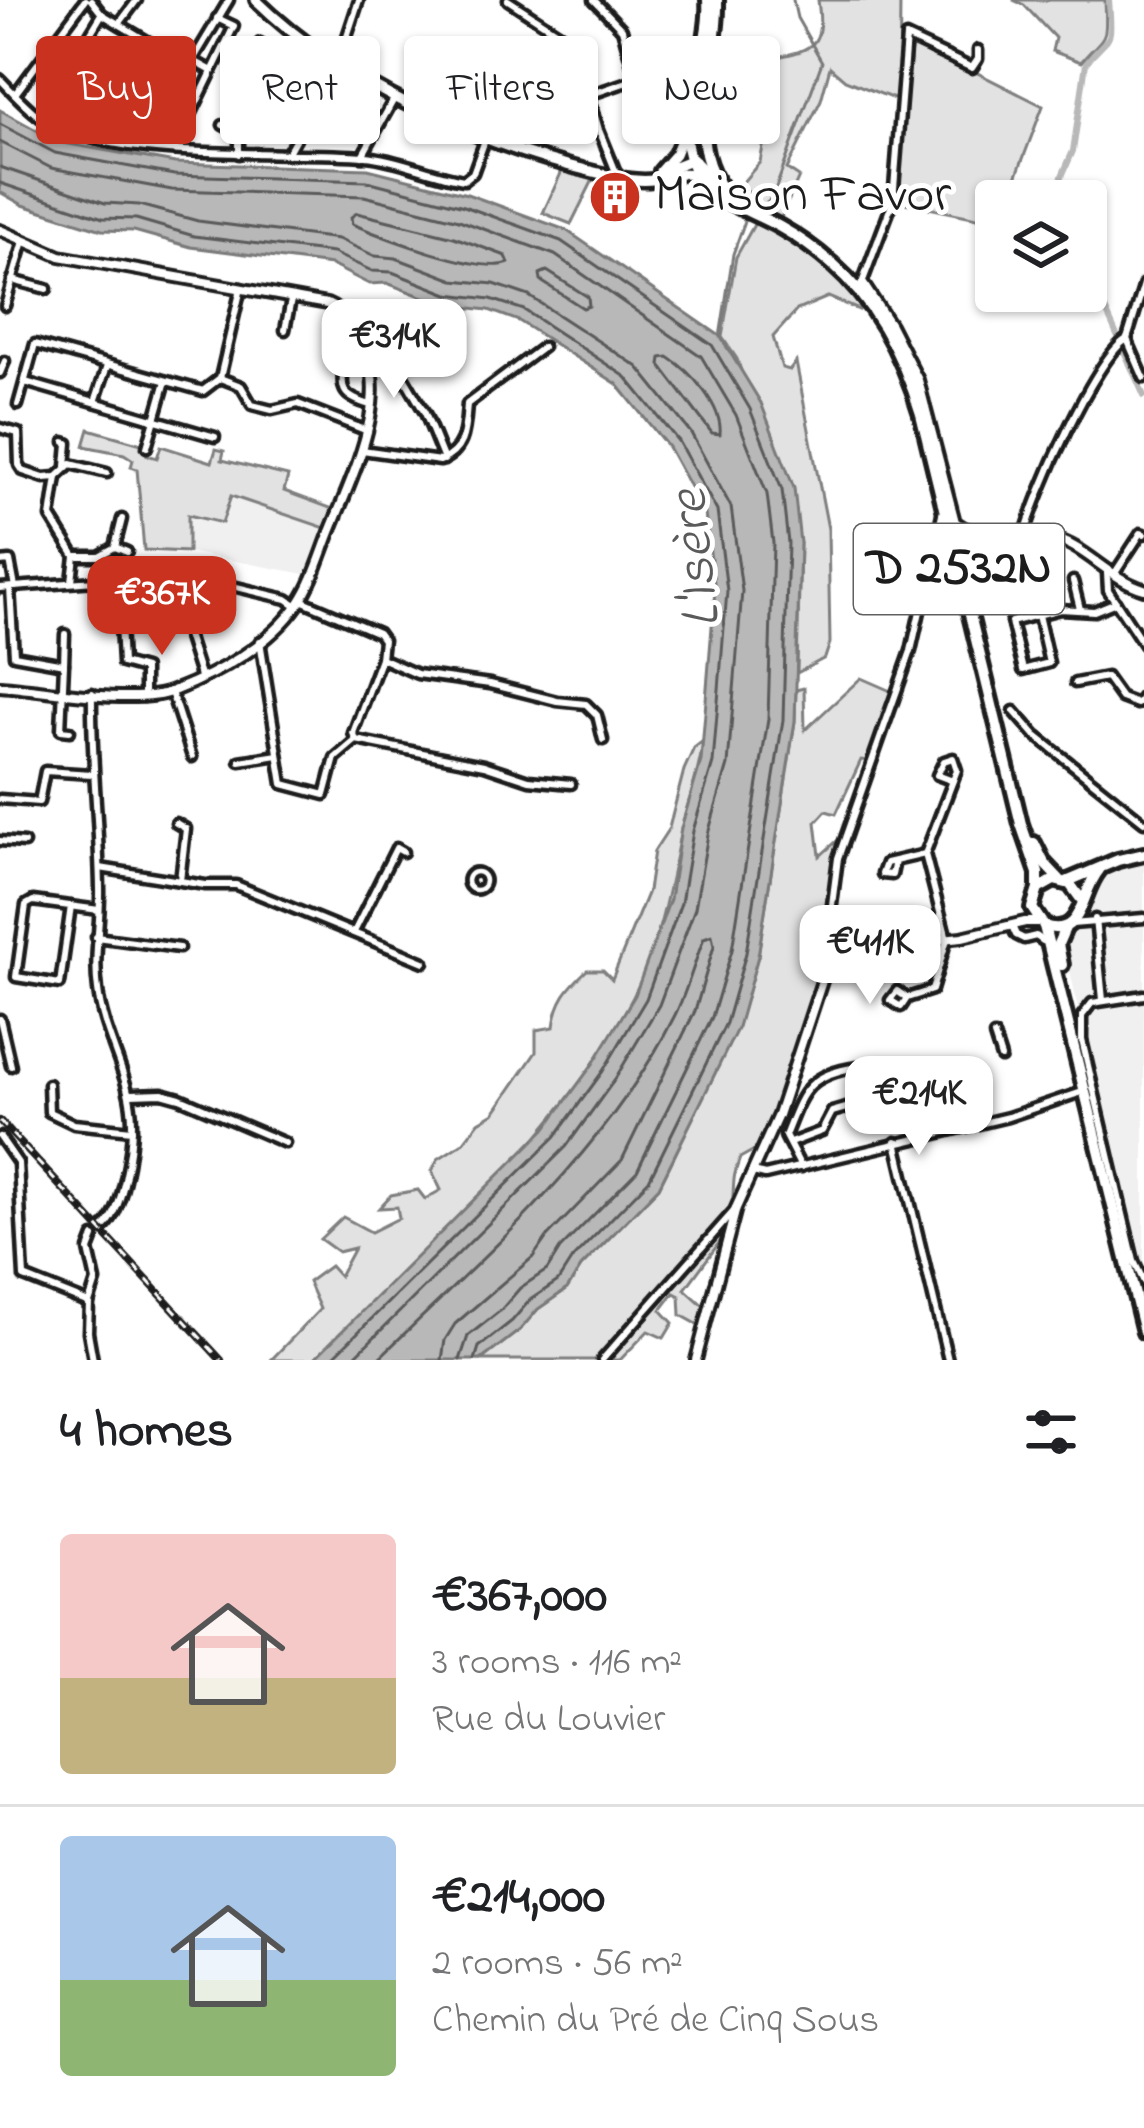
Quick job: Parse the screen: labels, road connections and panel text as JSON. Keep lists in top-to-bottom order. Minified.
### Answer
{"streets":{"main road":["D 2532N"]},"water":["L'Isère"],"places":{"building":["Maison Favor"]},"page":{"chip":["Buy","Rent","Filters","New"],"price":["€314K","€367K","€411K","€214K"],"heading":"4 homes","list":[{"name":"€367,000","note":"3 rooms · 116 m² · Rue du Louvier"},{"name":"€214,000","note":"2 rooms · 56 m² · Chemin du Pré de Cinq Sous"}]}}
